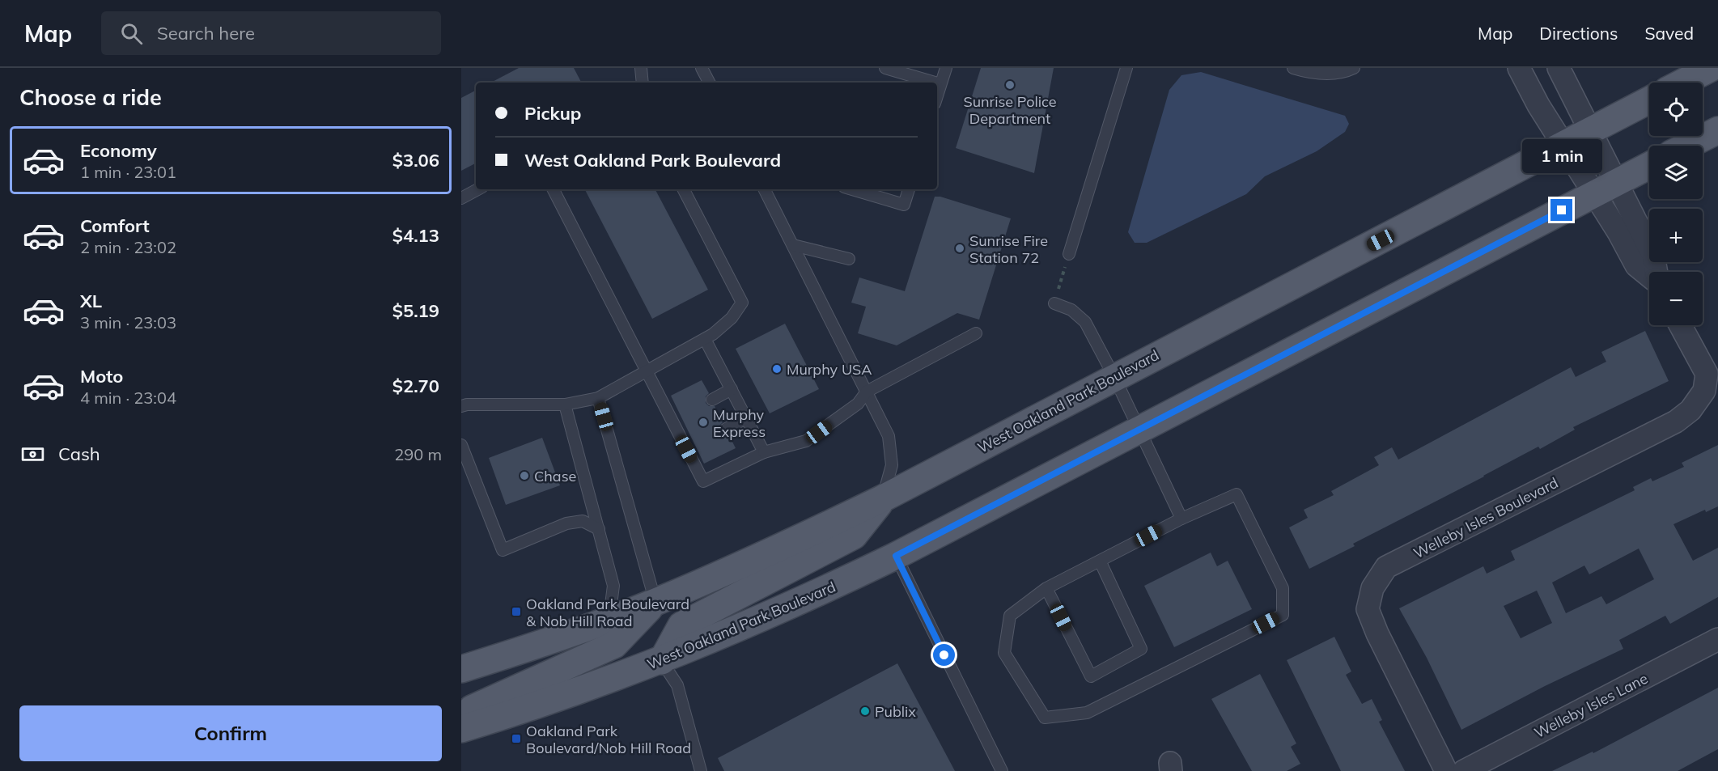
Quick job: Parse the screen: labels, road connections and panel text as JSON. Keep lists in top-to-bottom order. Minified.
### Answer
{"streets":{"main road":["West Oakland Park Boulevard"],"street":["Welleby Isles Boulevard","Welleby Isles Lane"]},"places":{"other":["Sunrise Police Department","Sunrise Fire Station 72","Murphy USA","Murphy Express","Chase","Publix"],"transit":["Oakland Park Boulevard & Nob Hill Road","Oakland Park Boulevard/Nob Hill Road"]},"page":{"header":"Map","search":"Search here","nav":["Map","Directions","Saved"],"heading":"Choose a ride","map_buttons":["+","−"],"banner":["Pickup","West Oakland Park Boulevard"],"list":[{"name":"Economy","note":"1 min · 23:01","value":"$3.06"},{"name":"Comfort","note":"2 min · 23:02","value":"$4.13"},{"name":"XL","note":"3 min · 23:03","value":"$5.19"},{"name":"Moto","note":"4 min · 23:04","value":"$2.70"}],"bubble":"1 min","pay":["Cash","290 m"],"buttons":"Confirm"}}
